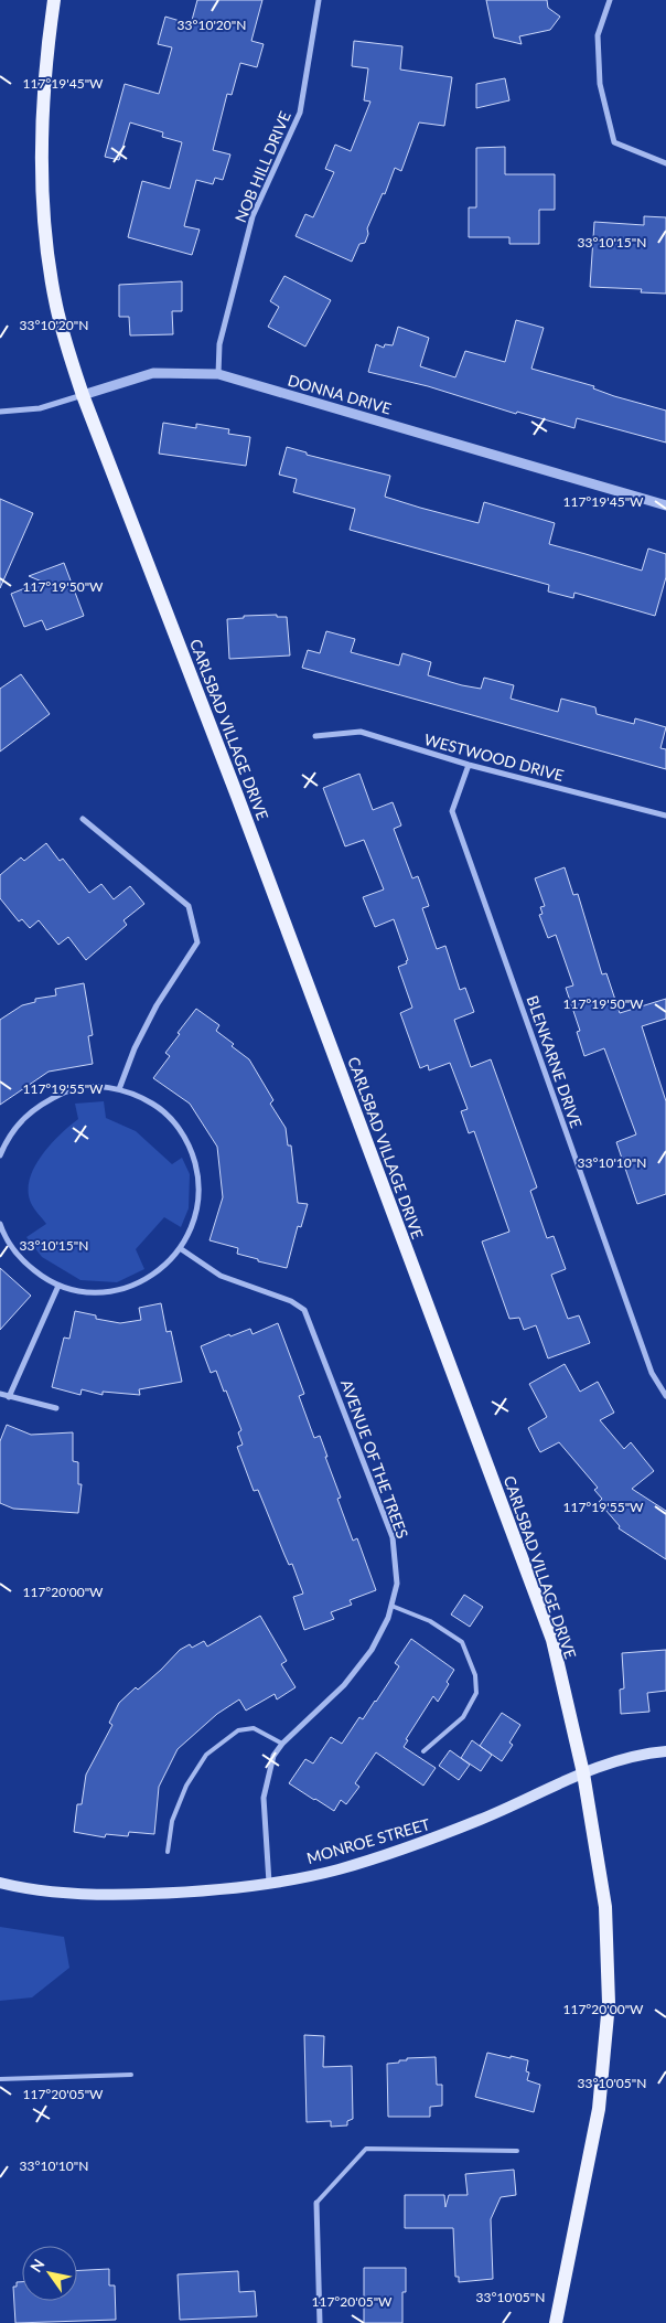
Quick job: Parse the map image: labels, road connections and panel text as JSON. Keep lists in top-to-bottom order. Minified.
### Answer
{"streets":{"main road":["CARLSBAD VILLAGE DRIVE","MONROE STREET"],"street":["NOB HILL DRIVE","DONNA DRIVE","WESTWOOD DRIVE","BLENKARNE DRIVE","AVENUE OF THE TREES"]},"crossings":[["NOB HILL DRIVE","DONNA DRIVE"],["DONNA DRIVE","CARLSBAD VILLAGE DRIVE"],["CARLSBAD VILLAGE DRIVE","MONROE STREET"],["WESTWOOD DRIVE","BLENKARNE DRIVE"],["AVENUE OF THE TREES","MONROE STREET"]],"north":"top left","coordinates":["33°10'20\"N","117°19'45\"W","33°10'15\"N","117°19'50\"W","117°19'55\"W","33°10'10\"N","117°20'00\"W","33°10'05\"N","117°20'05\"W"]}
